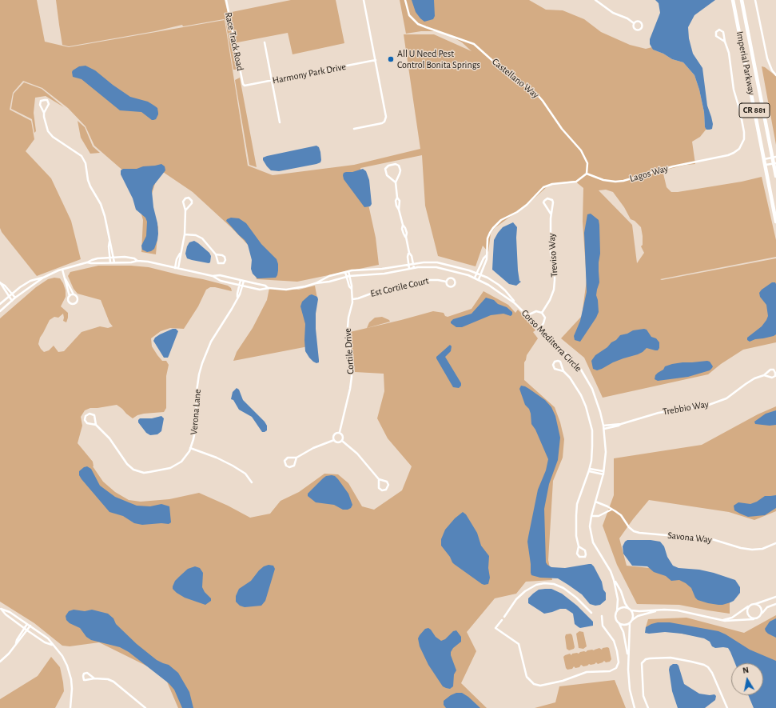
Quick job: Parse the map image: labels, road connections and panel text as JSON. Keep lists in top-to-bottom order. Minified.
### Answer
{"streets":{"main road":["Imperial Parkway","CR 881"],"street":["Race Track Road","Harmony Park Drive","Castellano Way","Lagos Way","Treviso Way","Est Cortile Court","Corso Mediterra Circle","Cortile Drive","Trebbio Way","Verona Lane","Savona Way"]},"crossings":[["Race Track Road","Harmony Park Drive"],["Castellano Way","Lagos Way"],["Treviso Way","Corso Mediterra Circle"],["Est Cortile Court","Cortile Drive"],["Corso Mediterra Circle","Cortile Drive"],["Corso Mediterra Circle","Trebbio Way"],["Corso Mediterra Circle","Verona Lane"],["Corso Mediterra Circle","Savona Way"]],"places":["All U Need Pest Control Bonita Springs"],"north":"top"}
